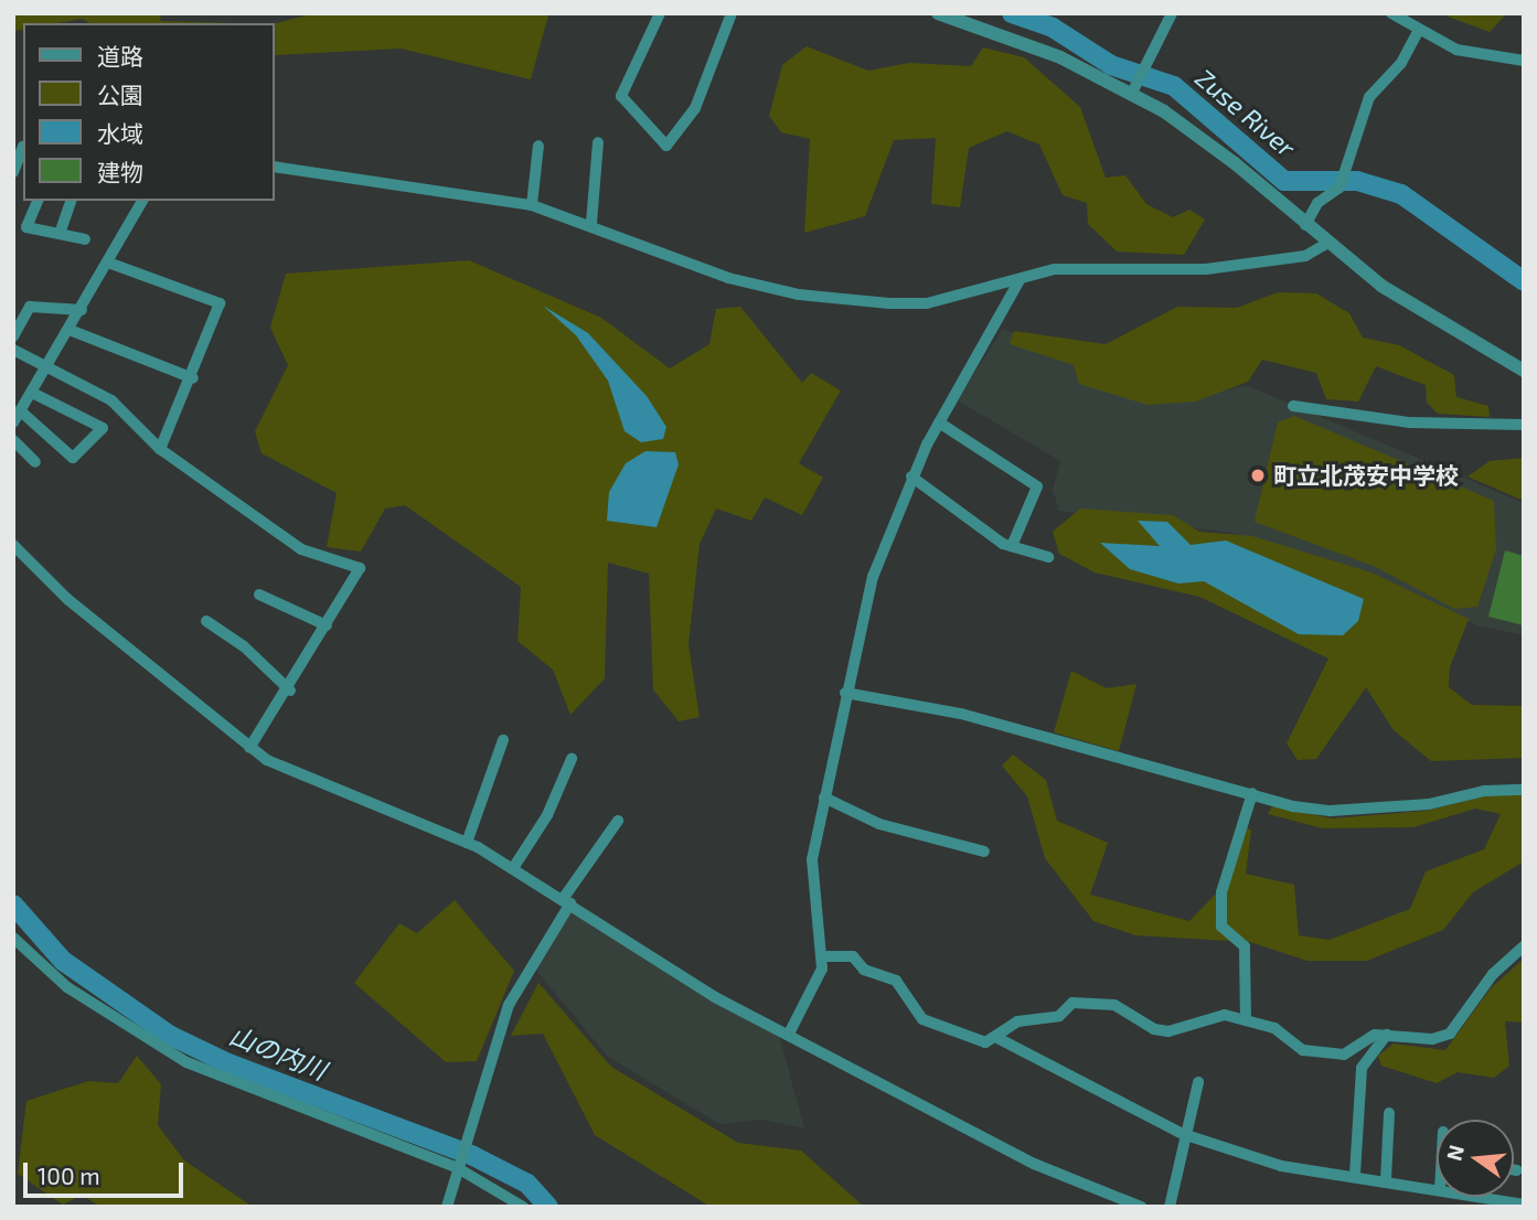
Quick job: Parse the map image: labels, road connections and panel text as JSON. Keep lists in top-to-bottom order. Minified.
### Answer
{"water":["Zuse River","山の内川"],"places":["町立北茂安中学校"],"legend":["道路","公園","水域","建物"],"scale_bar":"100 m","north":"left"}
